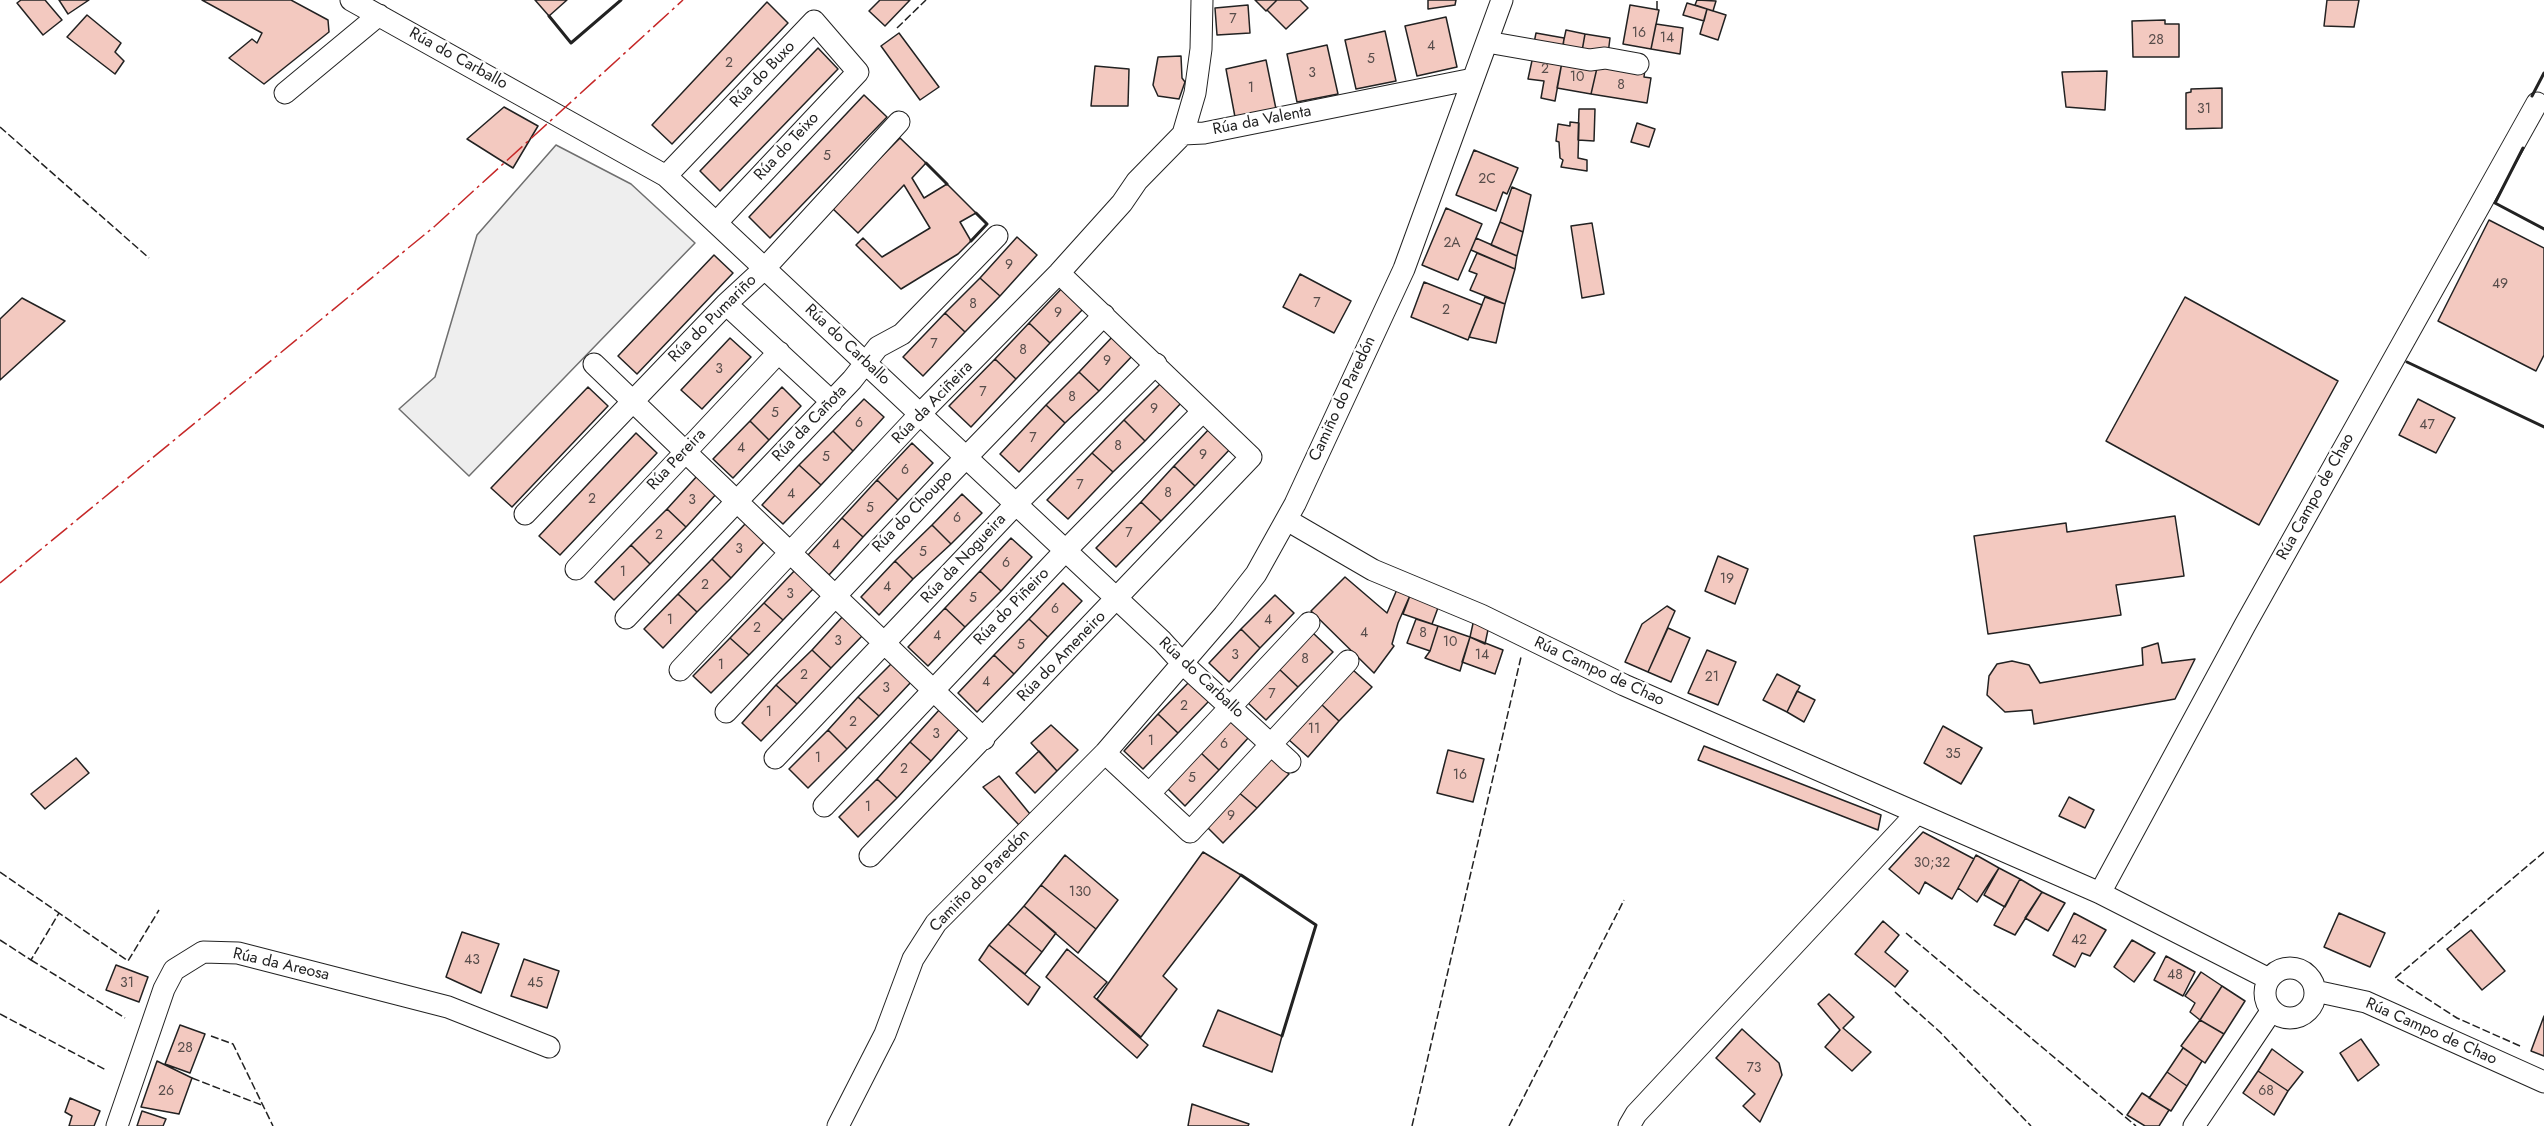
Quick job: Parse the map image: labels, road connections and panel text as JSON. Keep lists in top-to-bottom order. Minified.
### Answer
{"streets":{"street":["Rúa do Carballo","Rúa do Buxo","Rúa da Valenta","Rúa do Teixo","Rúa do Pumariño","Camiño do Paredón","Rúa da Aciñeira","Rúa da Cañota","Rúa Pereira","Rúa Campo de Chao","Rúa do Choupo","Rúa da Nogueira","Rúa do Piñeiro","Rúa do Ameneiro","Rúa da Areosa"]},"crossings":[["Rúa do Carballo","Rúa do Buxo"],["Rúa do Carballo","Rúa do Teixo"],["Rúa do Carballo","Rúa do Pumariño"],["Rúa do Carballo","Camiño do Paredón"],["Rúa do Carballo","Rúa da Aciñeira"],["Rúa do Carballo","Rúa da Cañota"],["Rúa do Carballo","Rúa do Choupo"],["Rúa do Carballo","Rúa da Nogueira"],["Rúa do Carballo","Rúa do Piñeiro"],["Rúa do Carballo","Rúa do Ameneiro"],["Rúa do Buxo","Rúa do Teixo"],["Rúa da Valenta","Camiño do Paredón"],["Rúa da Valenta","Rúa da Aciñeira"],["Camiño do Paredón","Rúa Campo de Chao"],["Rúa do Piñeiro","Rúa do Ameneiro"]],"house_numbers":["7","16","14","28","4","5","2","2","3","10","8","1","31","5","2C","2A","9","49","7","8","2","9","7","8","9","3","7","8","9","5","6","47","7","8","4","9","5","6","7","8","4","2","3","5","6","7","2","4","3","5","6","1","19","2","4","3","5","6","1","4","2","4","8","4","3","10","5","3","14","8","1","2","21","4","3","7","2","1","2","11","3","1","6","35","1","2","16","5","1","9","30;32","130","42","43","48","31","45","28","73","26","68"]}
